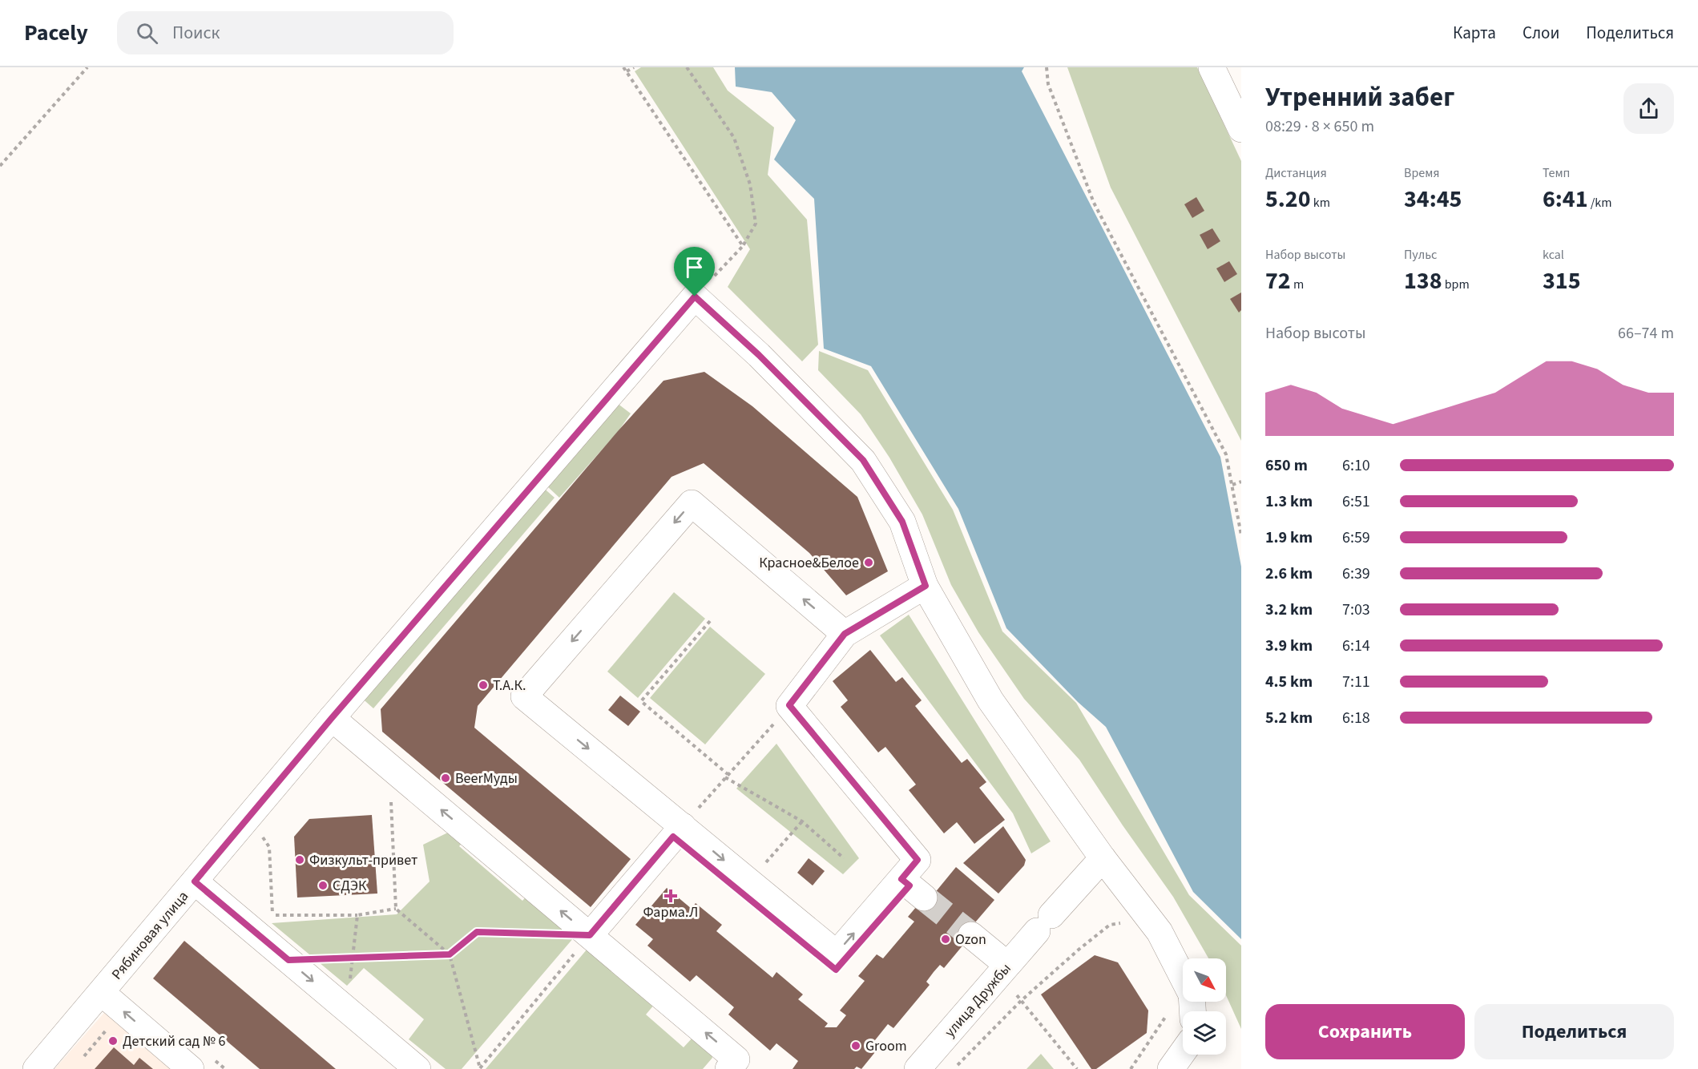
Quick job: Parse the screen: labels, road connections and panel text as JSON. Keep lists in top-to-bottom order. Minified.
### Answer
{"streets":{"street":["Рябиновая улица","улица Дружбы"]},"places":{"other":["Красное&Белое","Т.А.К.","BeerМуды","Физкульт-привет","СДЭК","Ozon","Детский сад № 6","Groom"],"health":["Фарма.Л"]},"north":"bottom right","page":{"header":"Pacely","search":"Поиск","nav":["Карта","Слои","Поделиться"],"heading":["Утренний забег","08:29 · 8 × 650 m"],"stats":[["Дистанция","5.20 km"],["Время","34:45"],["Темп","6:41 /km"],["Набор высоты","72 m"],["Пульс","138 bpm"],["kcal","315"]],"chart":["Набор высоты","66–74 m"],"list":[{"name":"650 m","note":"6:10"},{"name":"1.3 km","note":"6:51"},{"name":"1.9 km","note":"6:59"},{"name":"2.6 km","note":"6:39"},{"name":"3.2 km","note":"7:03"},{"name":"3.9 km","note":"6:14"},{"name":"4.5 km","note":"7:11"},{"name":"5.2 km","note":"6:18"}],"buttons":["Сохранить","Поделиться"]}}
